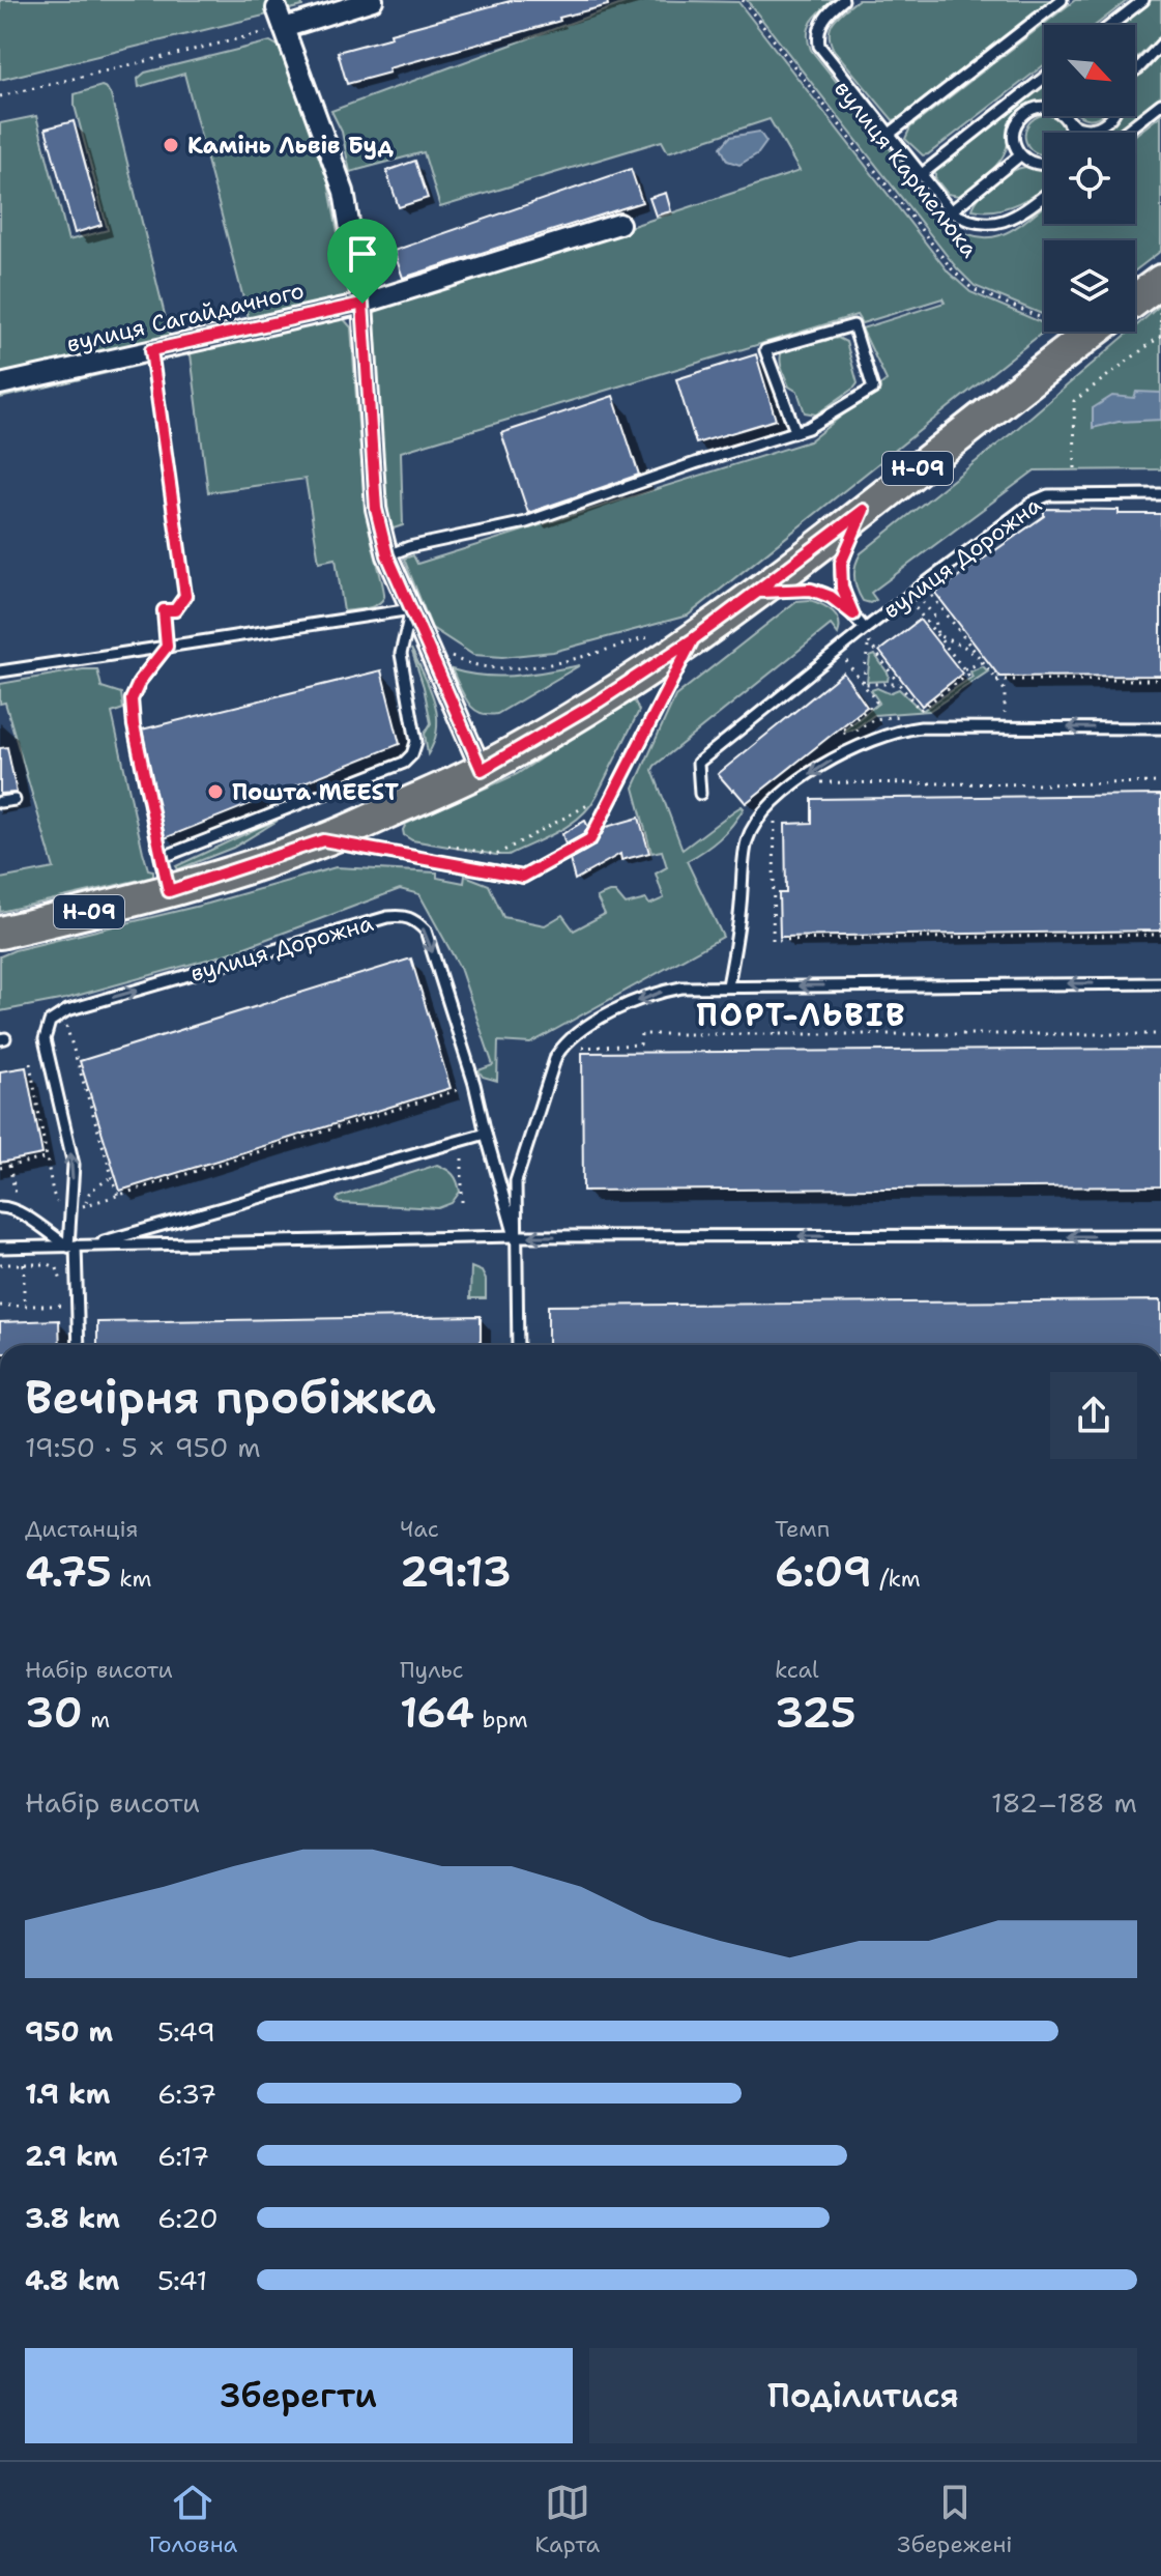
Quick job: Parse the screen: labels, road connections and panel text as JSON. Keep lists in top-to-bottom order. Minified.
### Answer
{"streets":{"main road":["Н-09","вулиця Дорожна"],"street":["вулиця Сагайдачного"],"path":["вулиця Кармелюка"]},"districts":["ПОРТ-ЛЬВІВ"],"places":["Камінь Львів Буд","Пошта MEEST"],"north":"bottom right","page":{"heading":["Вечірня пробіжка","19:50 · 5 × 950 m"],"stats":[["Дистанція","4.75 km"],["Час","29:13"],["Темп","6:09 /km"],["Набір висоти","30 m"],["Пульс","164 bpm"],["kcal","325"]],"chart":["Набір висоти","182–188 m"],"list":[{"name":"950 m","note":"5:49"},{"name":"1.9 km","note":"6:37"},{"name":"2.9 km","note":"6:17"},{"name":"3.8 km","note":"6:20"},{"name":"4.8 km","note":"5:41"}],"buttons":["Зберегти","Поділитися"],"tabs":["Головна","Карта","Збережені"]}}
